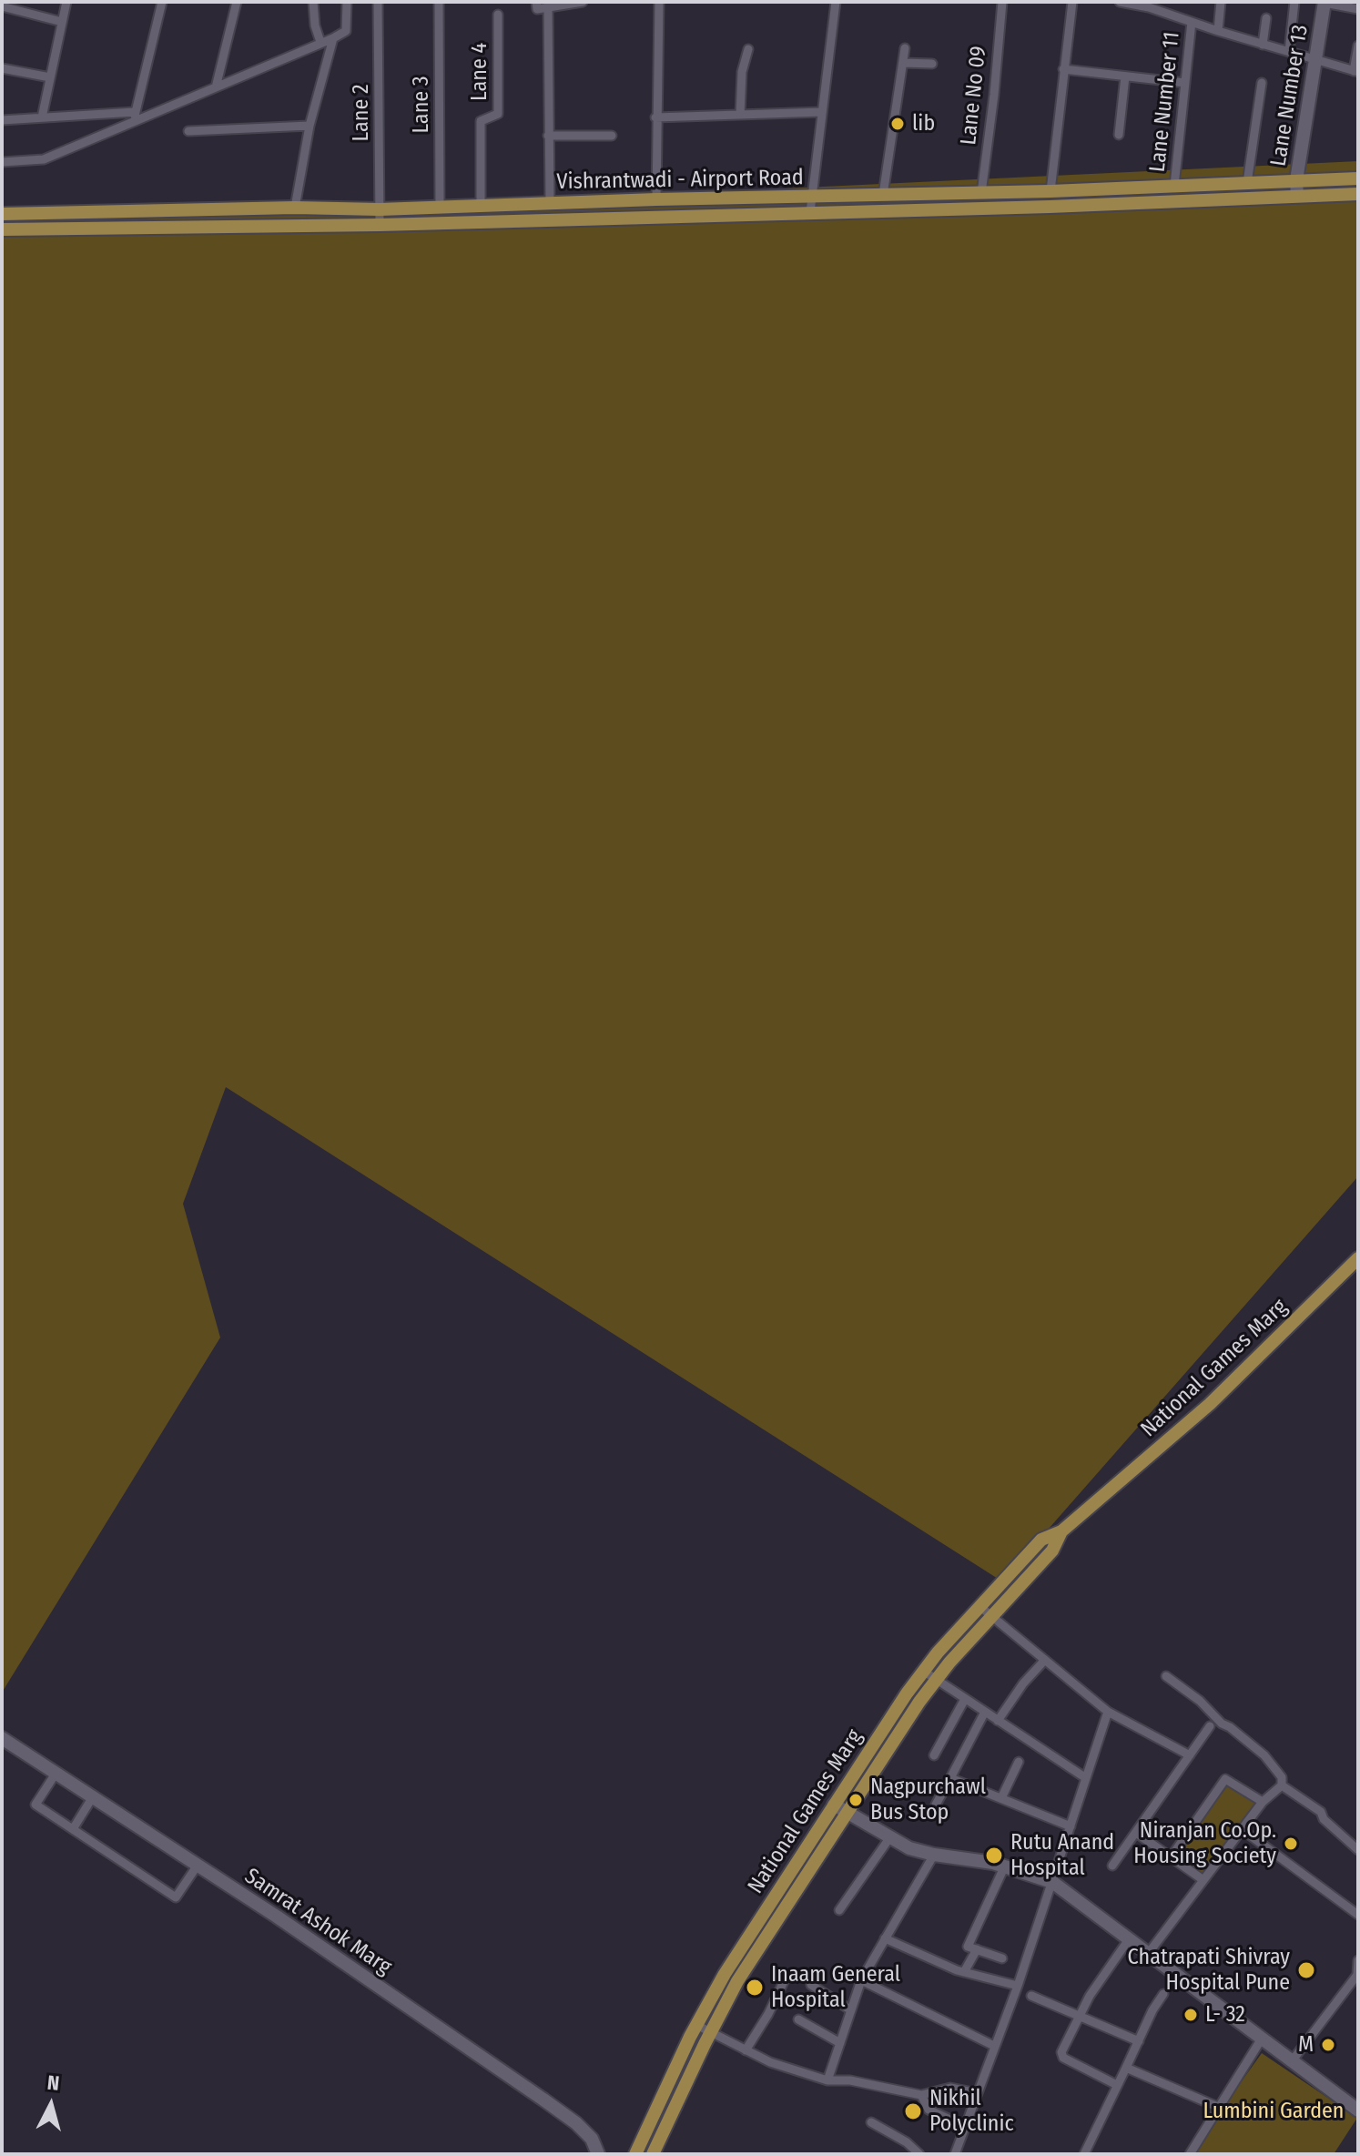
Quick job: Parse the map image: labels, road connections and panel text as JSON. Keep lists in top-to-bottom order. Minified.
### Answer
{"streets":{"main road":["Vishrantwadi - Airport Road","National Games Marg"],"street":["Lane 4","Lane No 09","Lane Number 13","Lane Number 11","Lane 3","Lane 2","Samrat Ashok Marg"]},"crossings":[["Lane 4","Vishrantwadi - Airport Road"],["Lane No 09","Vishrantwadi - Airport Road"],["Lane Number 13","Vishrantwadi - Airport Road"],["Lane Number 11","Vishrantwadi - Airport Road"],["Lane 3","Vishrantwadi - Airport Road"],["Lane 2","Vishrantwadi - Airport Road"]],"parks":["Lumbini Garden"],"places":["lib","Nagpurchawl Bus Stop","Niranjan Co.Op. Housing Society","Rutu Anand Hospital","Chatrapati Shivray Hospital Pune","Inaam General Hospital","L- 32","M","Nikhil Polyclinic"],"north":"top"}
